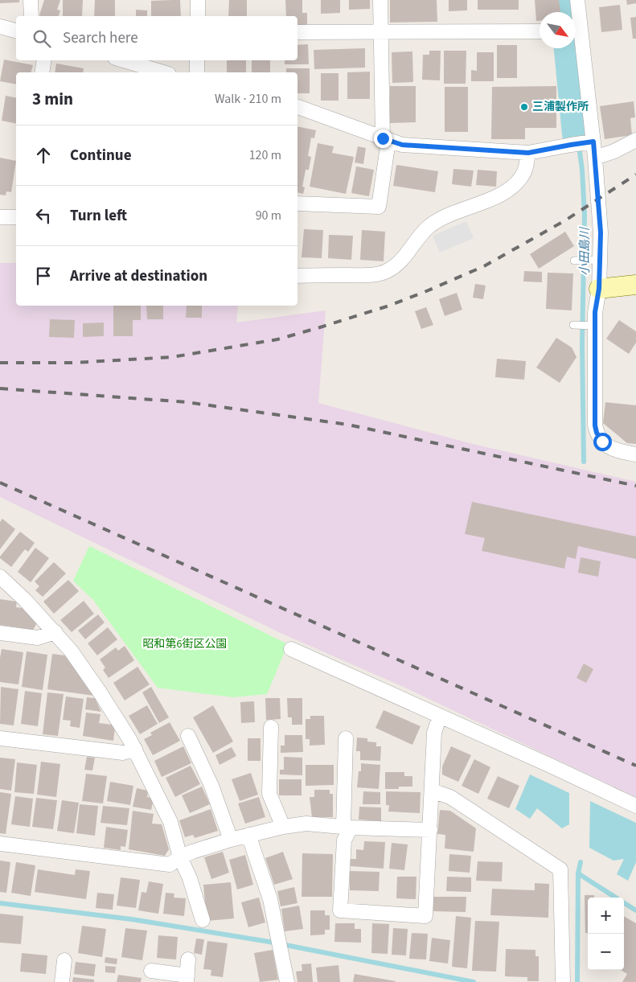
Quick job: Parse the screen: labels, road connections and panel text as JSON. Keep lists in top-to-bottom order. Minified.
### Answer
{"water":["小田島川"],"parks":["昭和第6街区公園"],"places":["三浦製作所"],"north":"bottom right","page":{"search":"Search here","heading":["3 min","Walk · 210 m"],"list":[["Continue","120 m"],["Turn left","90 m"],"Arrive at destination"],"map_buttons":["+","−"]}}
